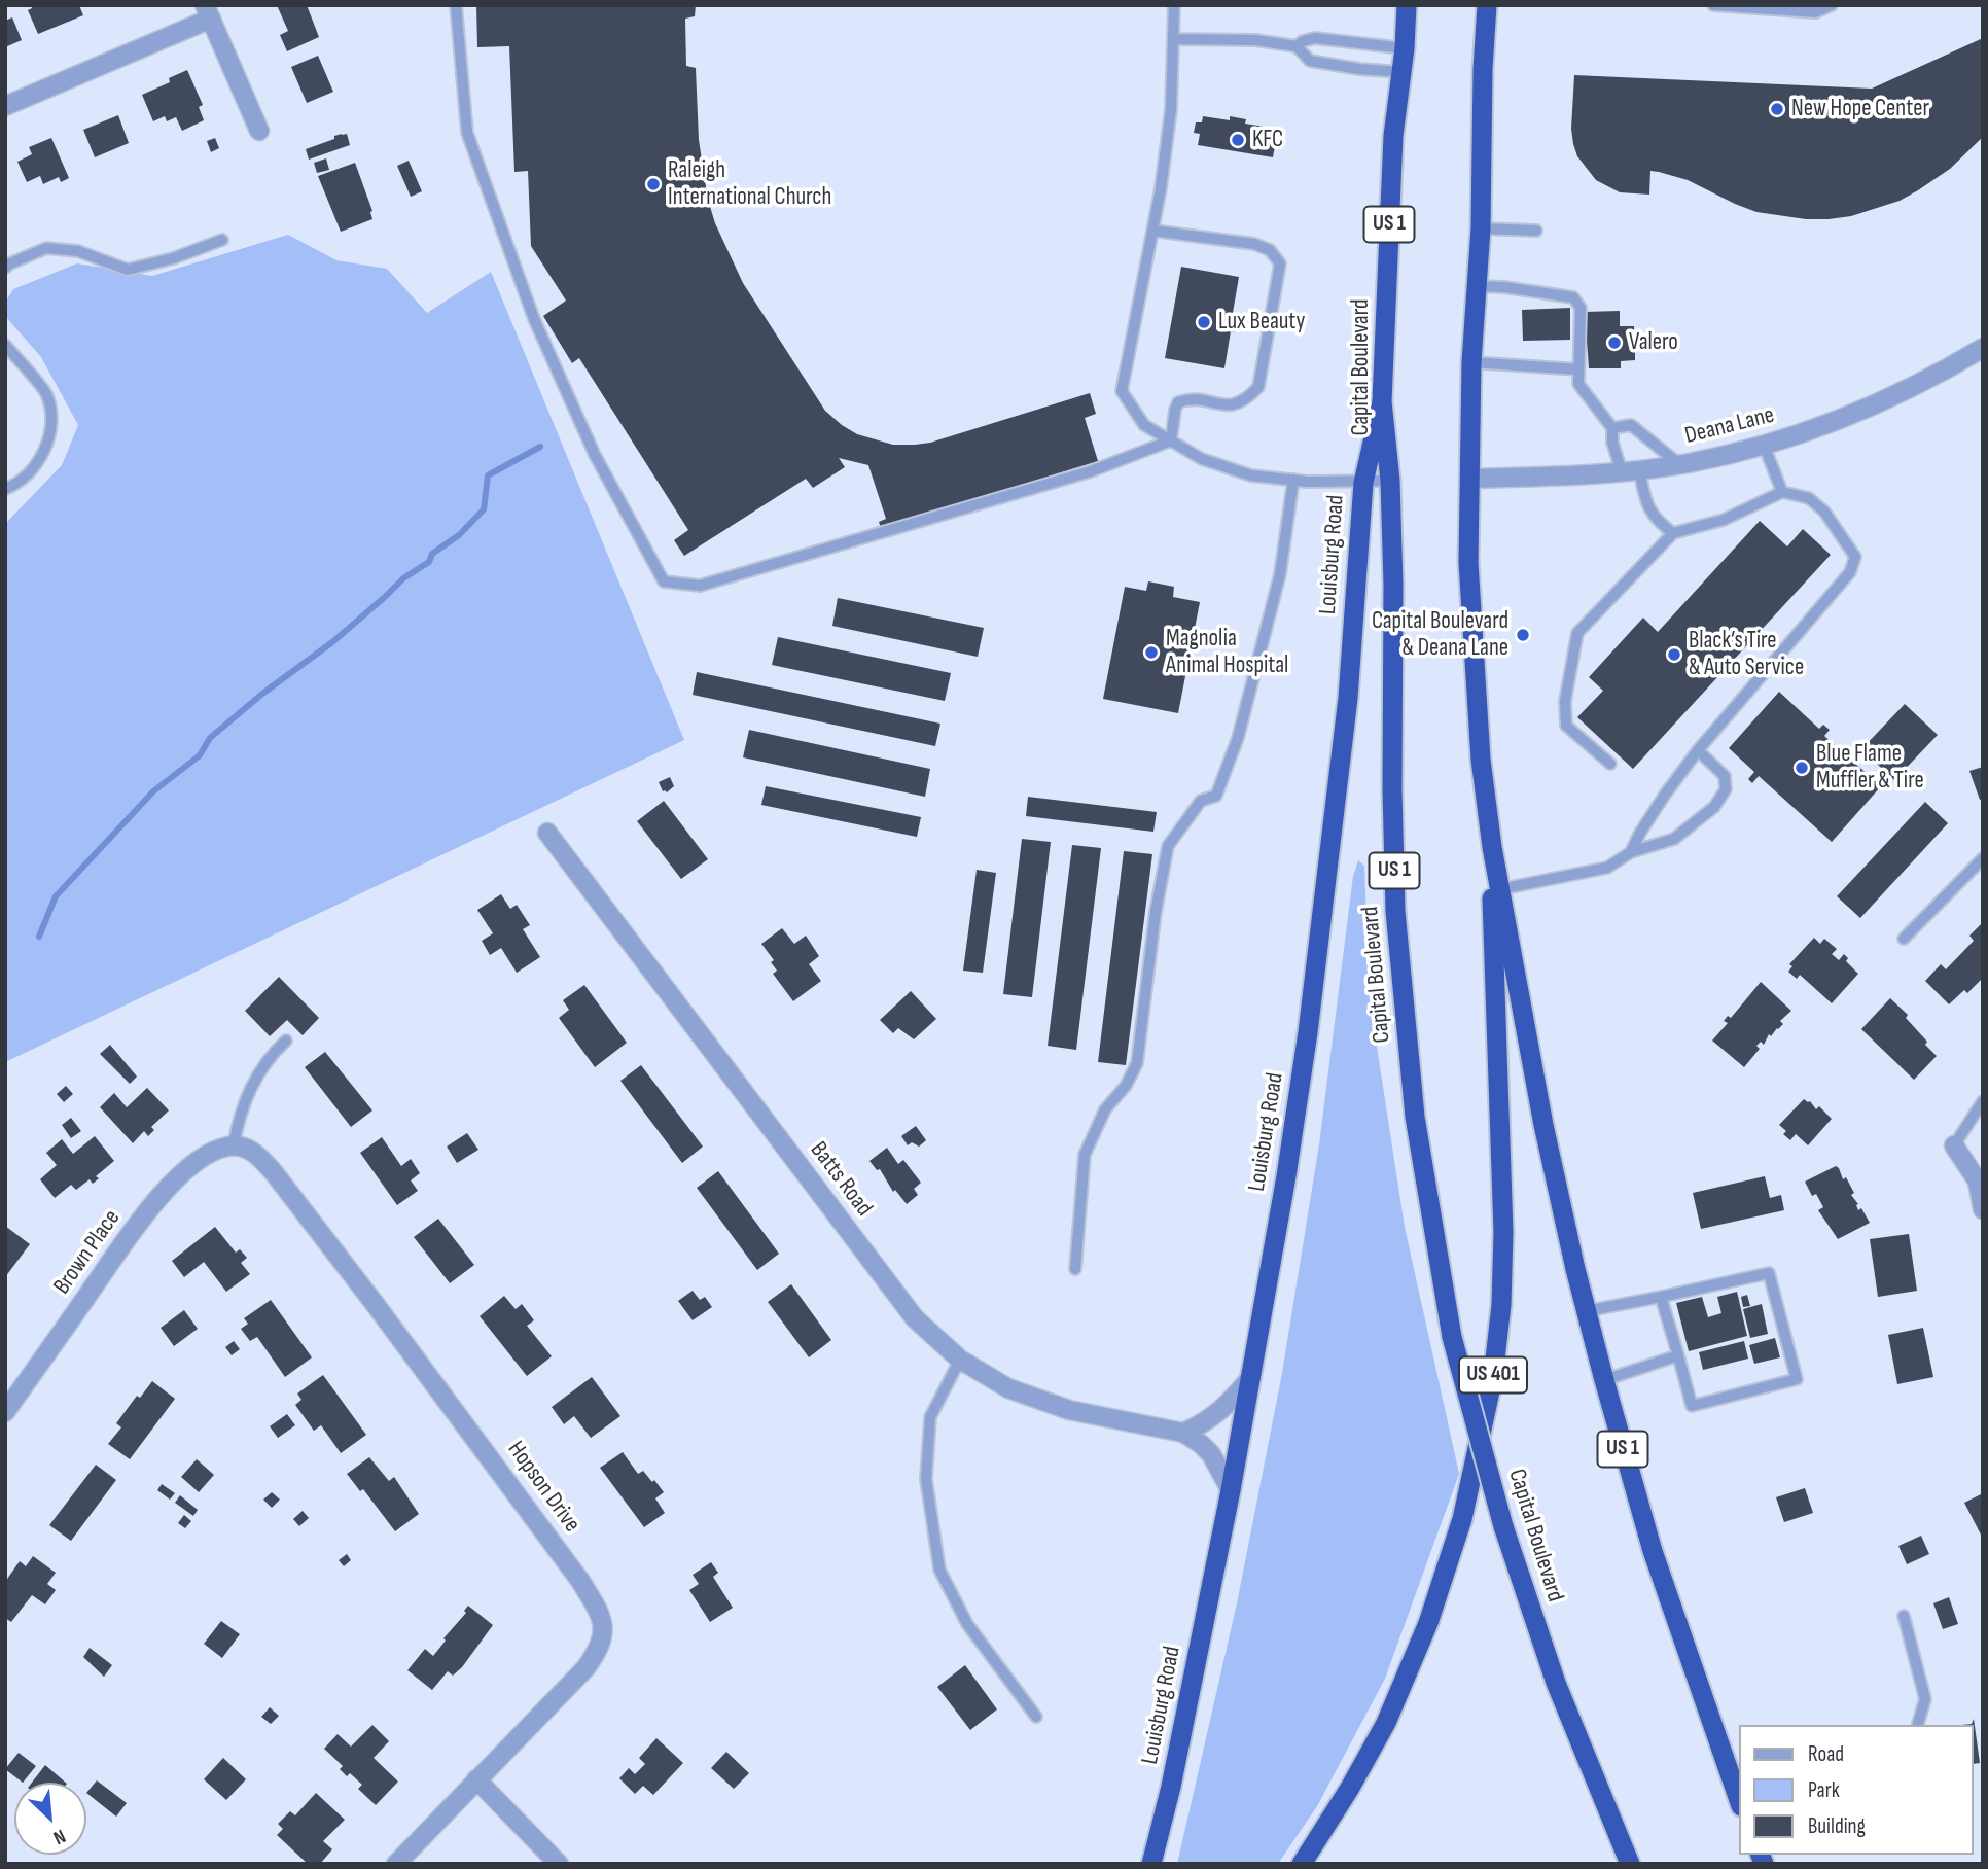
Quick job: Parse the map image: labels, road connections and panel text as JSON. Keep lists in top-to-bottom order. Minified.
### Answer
{"streets":{"highway":["US 1","Capital Boulevard","Louisburg Road","US 401"],"street":["Deana Lane","Batts Road","Brown Place","Hopson Drive"]},"crossings":[["US 1","Deana Lane"],["US 1","US 401"],["Capital Boulevard","Louisburg Road"],["Louisburg Road","Batts Road"],["Brown Place","Hopson Drive"]],"places":["New Hope Center","KFC","Raleigh International Church","Lux Beauty","Valero","Capital Boulevard & Deana Lane","Magnolia Animal Hospital","Black’s Tire & Auto Service","Blue Flame Muffler & Tire"],"legend":["Road","Park","Building"],"north":"bottom right"}
